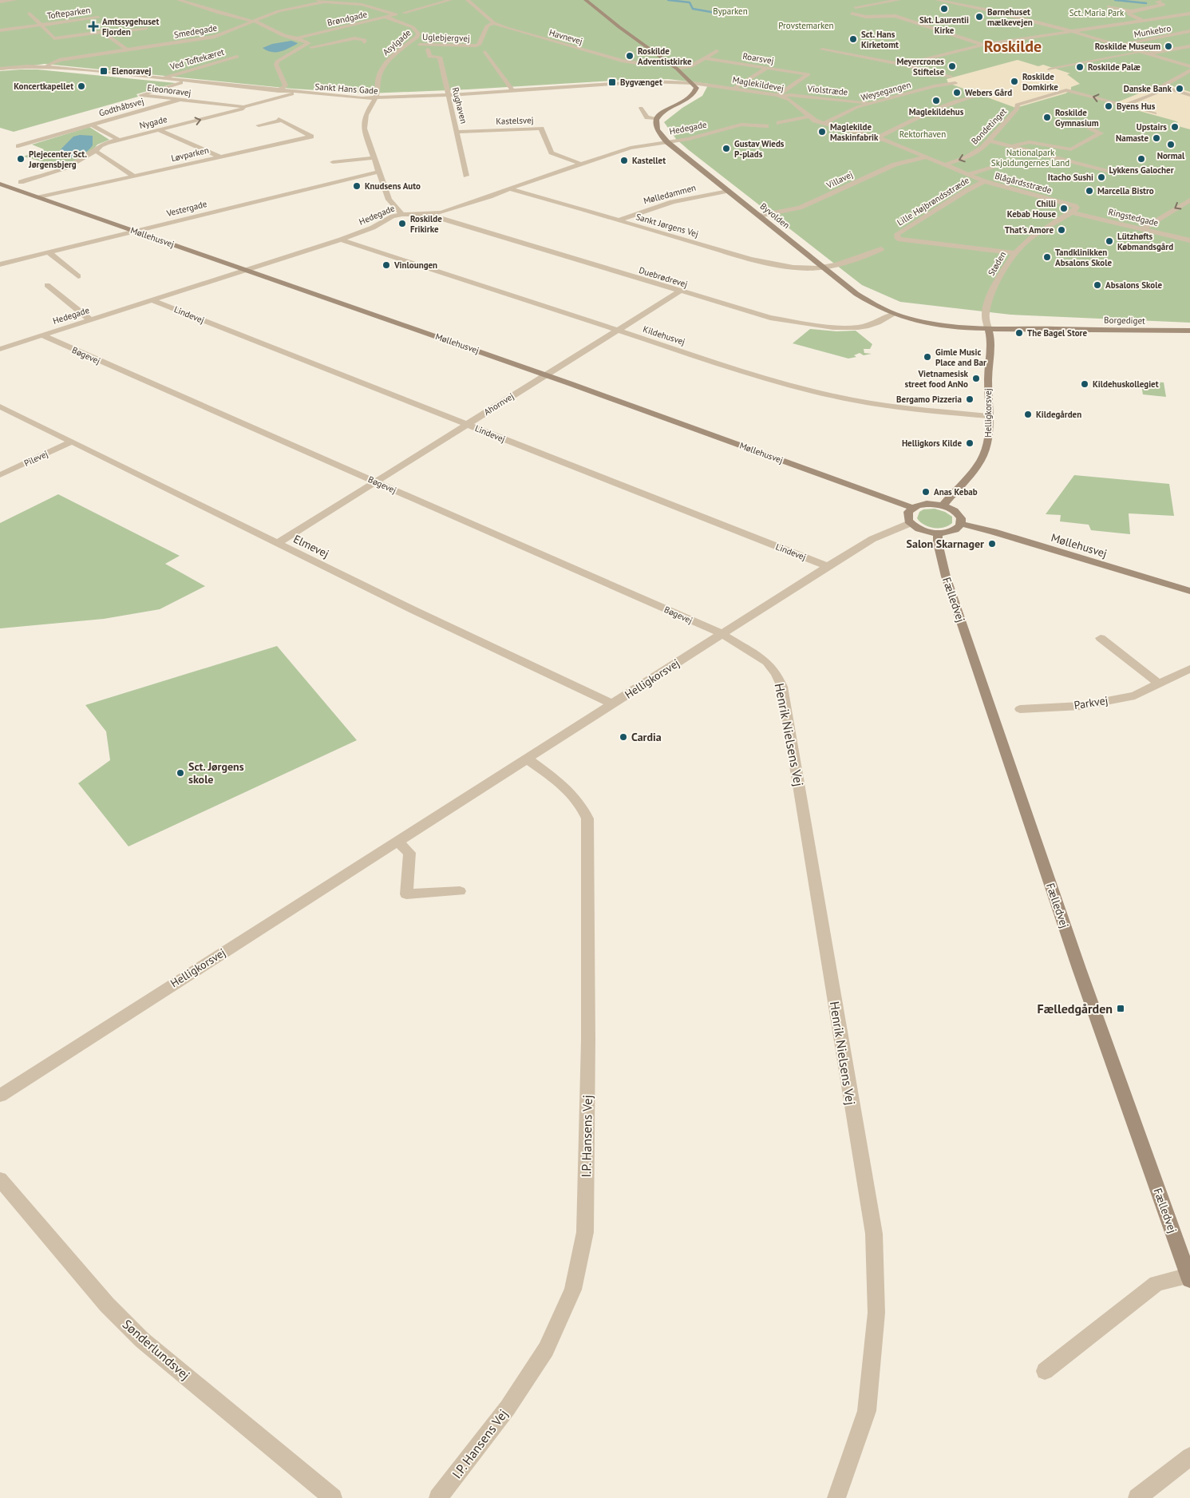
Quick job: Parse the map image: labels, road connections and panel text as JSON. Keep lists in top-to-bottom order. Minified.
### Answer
{"streets":{"street":["Tofteparken","Brøndgade","Smedegade","Munkebro","Havnevej","Uglebjergvej","Asylgade","Roarsvej","Ved Toftekæret","Maglekildevej","Sankt Hans Gade","Eleonoravej","Violstræde","Weysegangen","Rughaven","Godthåbsvej","Kastelsvej","Nygade","Bondetinget","Hedegade","Løvparken","Villavej","Blågårdsstræde","Mølledammen","Lille Højbrøndsstræde","Vestergade","Byvolden","Ringstedgade","Sankt Jørgens Vej","Møllehusvej","Støden","Duebrødrevej","Lindevej","Borgediget","Kildehusvej","Bøgevej","Ahornvej","Helligkorsvej","Pilevej","Elmevej","Fælledvej","Parkvej","Henrik Nielsens Vej","I.P. Hansens Vej","Sønderlundsvej"]},"crossings":[["Brøndgade","Smedegade"],["Brøndgade","Asylgade"],["Smedegade","Sankt Hans Gade"],["Havnevej","Uglebjergvej"],["Uglebjergvej","Asylgade"],["Asylgade","Sankt Hans Gade"],["Roarsvej","Maglekildevej"],["Roarsvej","Violstræde"],["Ved Toftekæret","Sankt Hans Gade"],["Maglekildevej","Sankt Hans Gade"],["Maglekildevej","Violstræde"],["Maglekildevej","Weysegangen"],["Maglekildevej","Villavej"],["Maglekildevej","Blågårdsstræde"],["Sankt Hans Gade","Eleonoravej"],["Sankt Hans Gade","Rughaven"],["Sankt Hans Gade","Nygade"],["Eleonoravej","Godthåbsvej"],["Eleonoravej","Nygade"],["Violstræde","Weysegangen"],["Rughaven","Kastelsvej"],["Godthåbsvej","Nygade"],["Kastelsvej","Hedegade"],["Bondetinget","Blågårdsstræde"],["Hedegade","Byvolden"],["Hedegade","Sankt Jørgens Vej"],["Hedegade","Møllehusvej"],["Hedegade","Duebrødrevej"],["Hedegade","Lindevej"],["Hedegade","Kildehusvej"],["Hedegade","Bøgevej"],["Løvparken","Møllehusvej"],["Villavej","Blågårdsstræde"],["Villavej","Byvolden"],["Blågårdsstræde","Lille Højbrøndsstræde"],["Blågårdsstræde","Ringstedgade"],["Blågårdsstræde","Støden"],["Mølledammen","Byvolden"],["Mølledammen","Sankt Jørgens Vej"],["Lille Højbrøndsstræde","Støden"],["Vestergade","Møllehusvej"],["Byvolden","Sankt Jørgens Vej"],["Byvolden","Støden"],["Byvolden","Duebrødrevej"],["Byvolden","Borgediget"],["Byvolden","Helligkorsvej"],["Ringstedgade","Støden"],["Møllehusvej","Ahornvej"],["Støden","Borgediget"],["Støden","Helligkorsvej"],["Duebrødrevej","Ahornvej"],["Lindevej","Ahornvej"],["Lindevej","Helligkorsvej"],["Borgediget","Helligkorsvej"],["Kildehusvej","Ahornvej"],["Kildehusvej","Helligkorsvej"],["Bøgevej","Ahornvej"],["Bøgevej","Helligkorsvej"],["Bøgevej","Henrik Nielsens Vej"],["Ahornvej","Elmevej"],["Helligkorsvej","Elmevej"],["Helligkorsvej","Henrik Nielsens Vej"],["Helligkorsvej","I.P. Hansens Vej"],["Pilevej","Elmevej"]],"districts":["Roskilde"],"parks":["Byparken","Sct. Maria Park","Provstemarken","Rektorhaven","Nationalpark Skjoldungernes Land"],"places":{"other":["Skt. Laurentii Kirke","Børnehuset mælkevejen","Sct. Hans Kirketomt","Roskilde Museum","Roskilde Adventistkirke","Meyercrones Stiftelse","Roskilde Palæ","Roskilde Domkirke","Koncertkapellet","Danske Bank","Webers Gård","Maglekildehus","Byens Hus","Roskilde Gymnasium","Upstairs","Maglekilde Maskinfabrik","Namaste","Normal","Gustav Wieds P-plads","Plejecenter Sct. Jørgensbjerg","Lykkens Galocher","Kastellet","Itacho Sushi","Knudsens Auto","Marcella Bistro","Chilli Kebab House","Roskilde Frikirke","That's Amore","Lützhøfts Købmandsgård","Tandklinikken Absalons Skole","Vinloungen","Absalons Skole","The Bagel Store","Gimle Music Place and Bar","Vietnamesisk street food AnNo","Kildehuskollegiet","Bergamo Pizzeria","Kildegården","Helligkors Kilde","Anas Kebab","Salon Skarnager","Cardia","Sct. Jørgens skole"],"health":["Amtssygehuset Fjorden"],"transit":["Elenoravej","Bygvænget","Fælledgården"]}}
